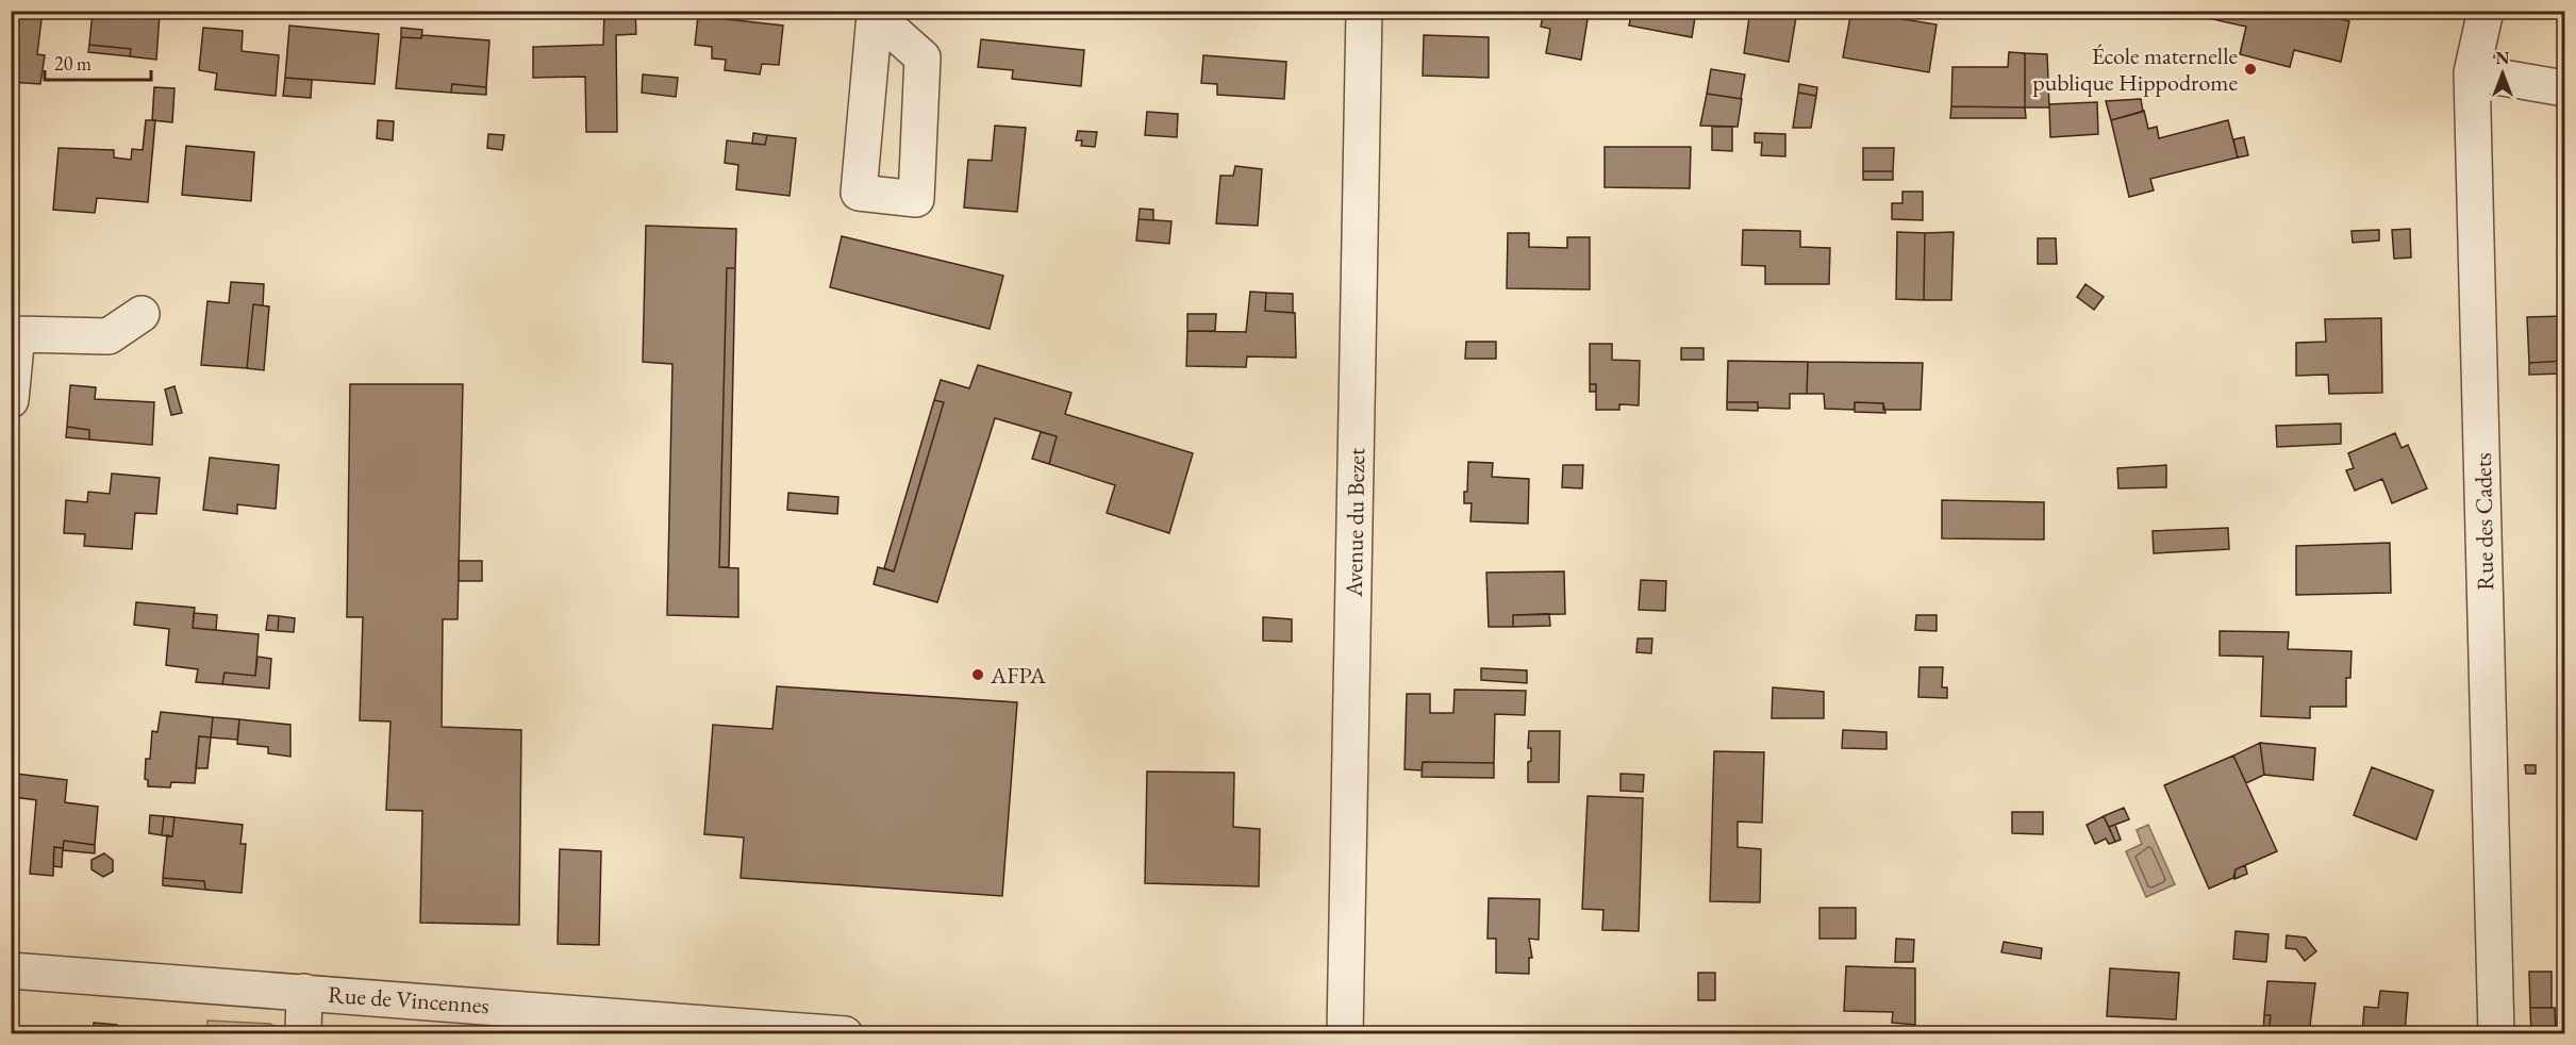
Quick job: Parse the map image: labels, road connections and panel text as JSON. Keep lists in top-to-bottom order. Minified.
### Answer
{"streets":{"street":["Rue des Cadets","Avenue du Bezet","Rue de Vincennes"]},"places":["École maternelle publique Hippodrome","AFPA"],"scale_bar":"20 m","north":"top"}
